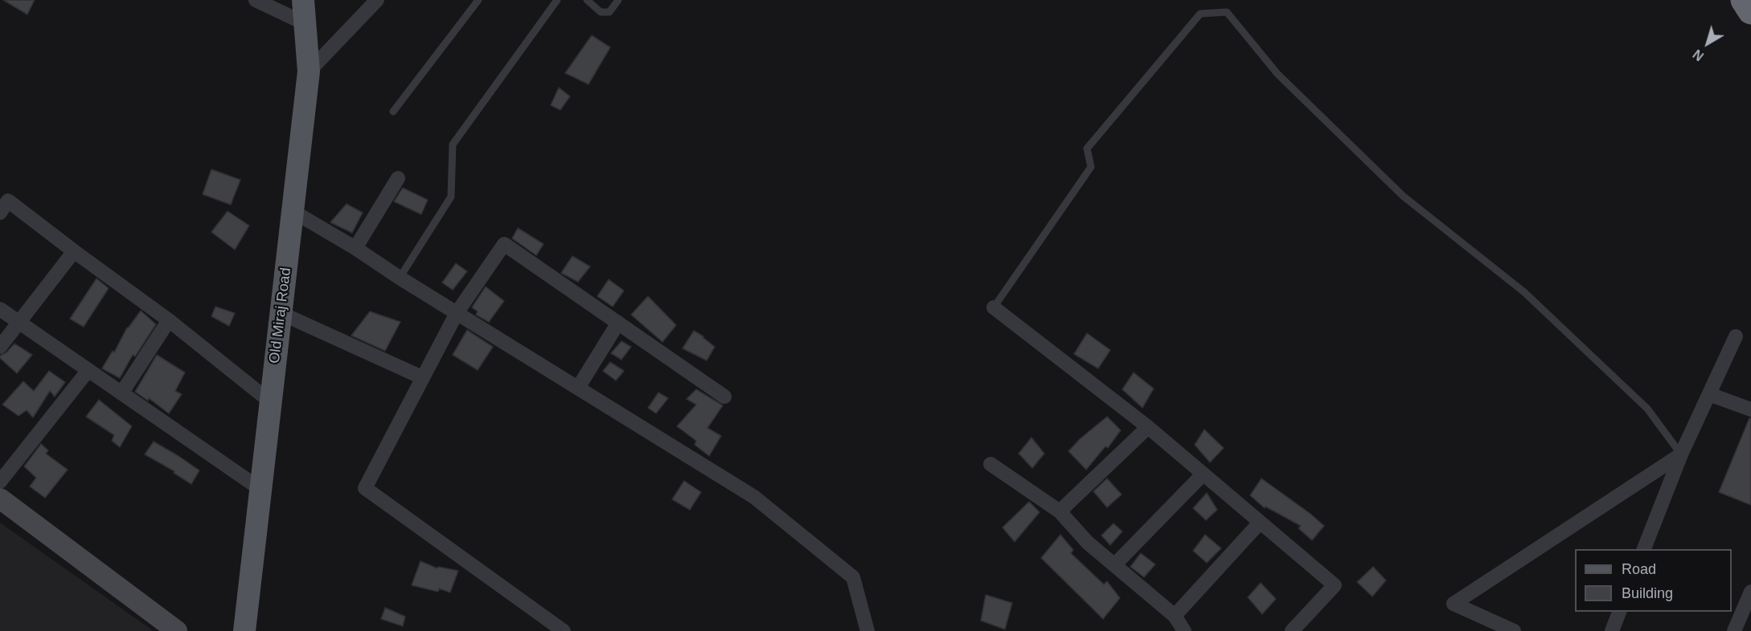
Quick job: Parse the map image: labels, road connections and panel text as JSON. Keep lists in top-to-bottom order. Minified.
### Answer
{"streets":{"main road":["Old Miraj Road"]},"legend":["Road","Building"],"north":"bottom left"}
